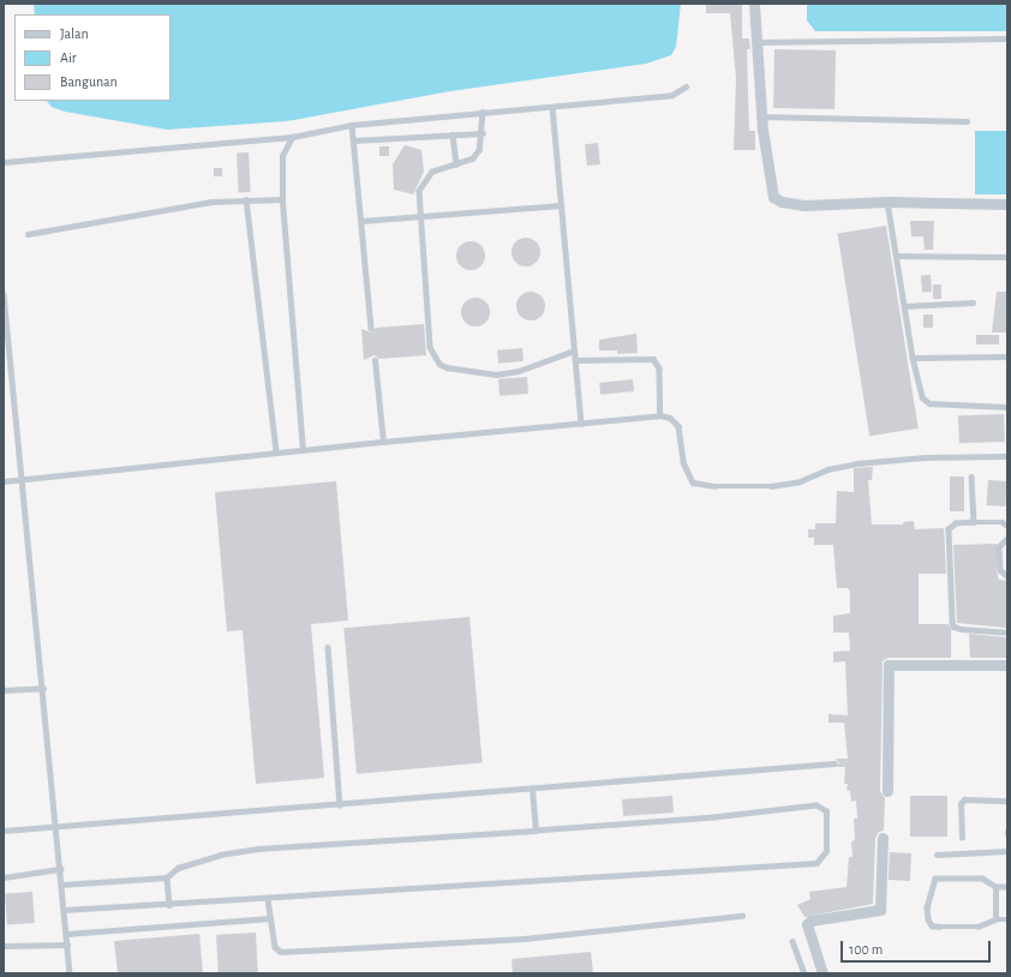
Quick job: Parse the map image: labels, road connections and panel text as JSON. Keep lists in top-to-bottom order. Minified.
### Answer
{"legend":["Jalan","Air","Bangunan"],"scale_bar":"100 m"}
